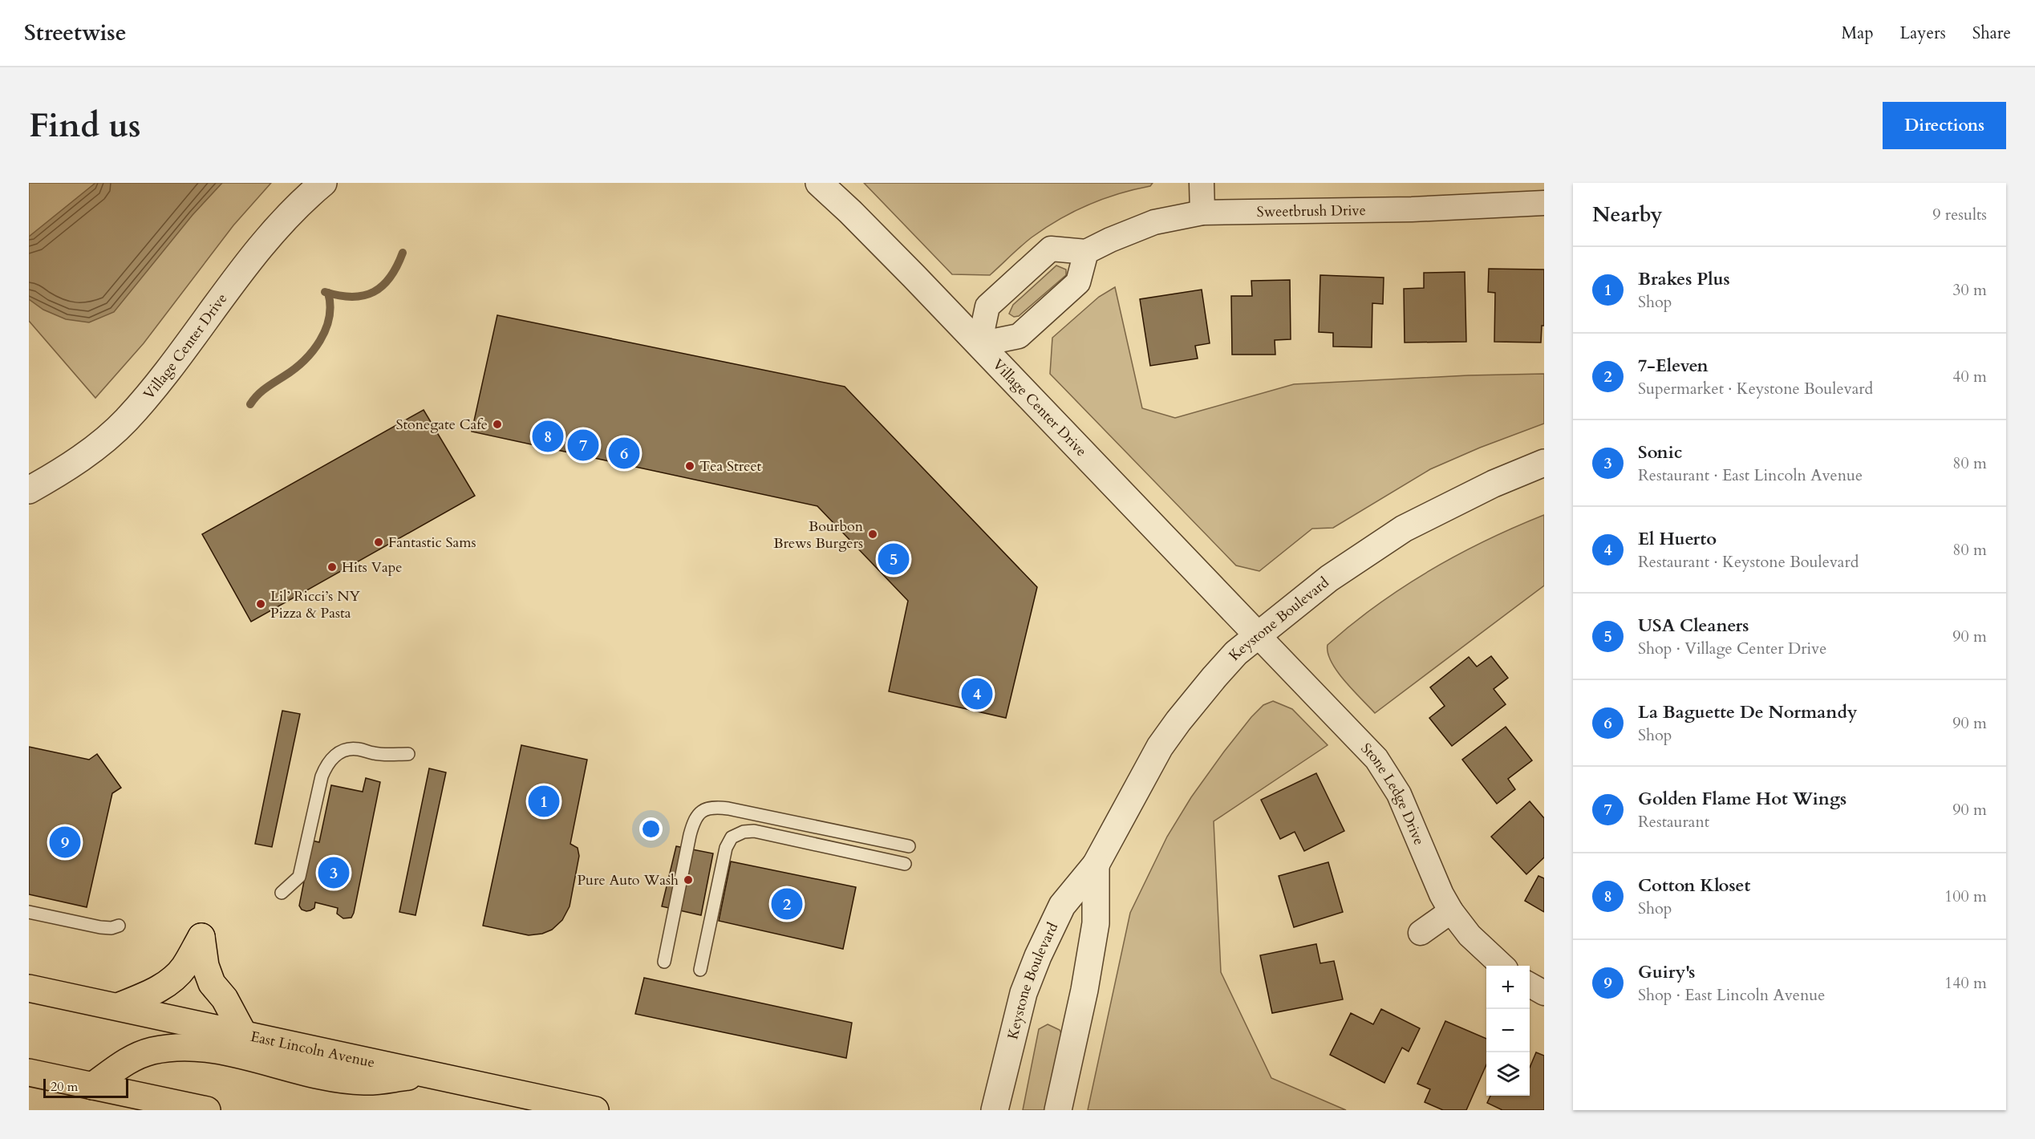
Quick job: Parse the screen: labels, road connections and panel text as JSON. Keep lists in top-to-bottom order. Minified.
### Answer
{"streets":{"main road":["East Lincoln Avenue"],"street":["Sweetbrush Drive","Village Center Drive","Keystone Boulevard","Stone Ledge Drive"]},"crossings":[["Village Center Drive","Keystone Boulevard"],["Village Center Drive","Stone Ledge Drive"],["Keystone Boulevard","Stone Ledge Drive"]],"places":["Stonegate Cafe","Tea Street","Bourbon Brews Burgers","Fantastic Sams","Hits Vape","Lil’ Ricci’s NY Pizza & Pasta","Pure Auto Wash"],"scale_bar":"20 m","page":{"header":"Streetwise","nav":["Map","Layers","Share"],"buttons":"Directions","title":"Find us","heading":["Nearby","9 results"],"list":[{"mark":"1","name":"Brakes Plus","note":"Shop","value":"30 m"},{"mark":"2","name":"7-Eleven","note":"Supermarket · Keystone Boulevard","value":"40 m"},{"mark":"3","name":"Sonic","note":"Restaurant · East Lincoln Avenue","value":"80 m"},{"mark":"4","name":"El Huerto","note":"Restaurant · Keystone Boulevard","value":"80 m"},{"mark":"5","name":"USA Cleaners","note":"Shop · Village Center Drive","value":"90 m"},{"mark":"6","name":"La Baguette De Normandy","note":"Shop","value":"90 m"},{"mark":"7","name":"Golden Flame Hot Wings","note":"Restaurant","value":"90 m"},{"mark":"8","name":"Cotton Kloset","note":"Shop","value":"100 m"},{"mark":"9","name":"Guiry's","note":"Shop · East Lincoln Avenue","value":"140 m"}],"pins":["8","7","6","5","4","1","9","3","2"],"map_buttons":["+","−"],"scale":"20 m"}}
